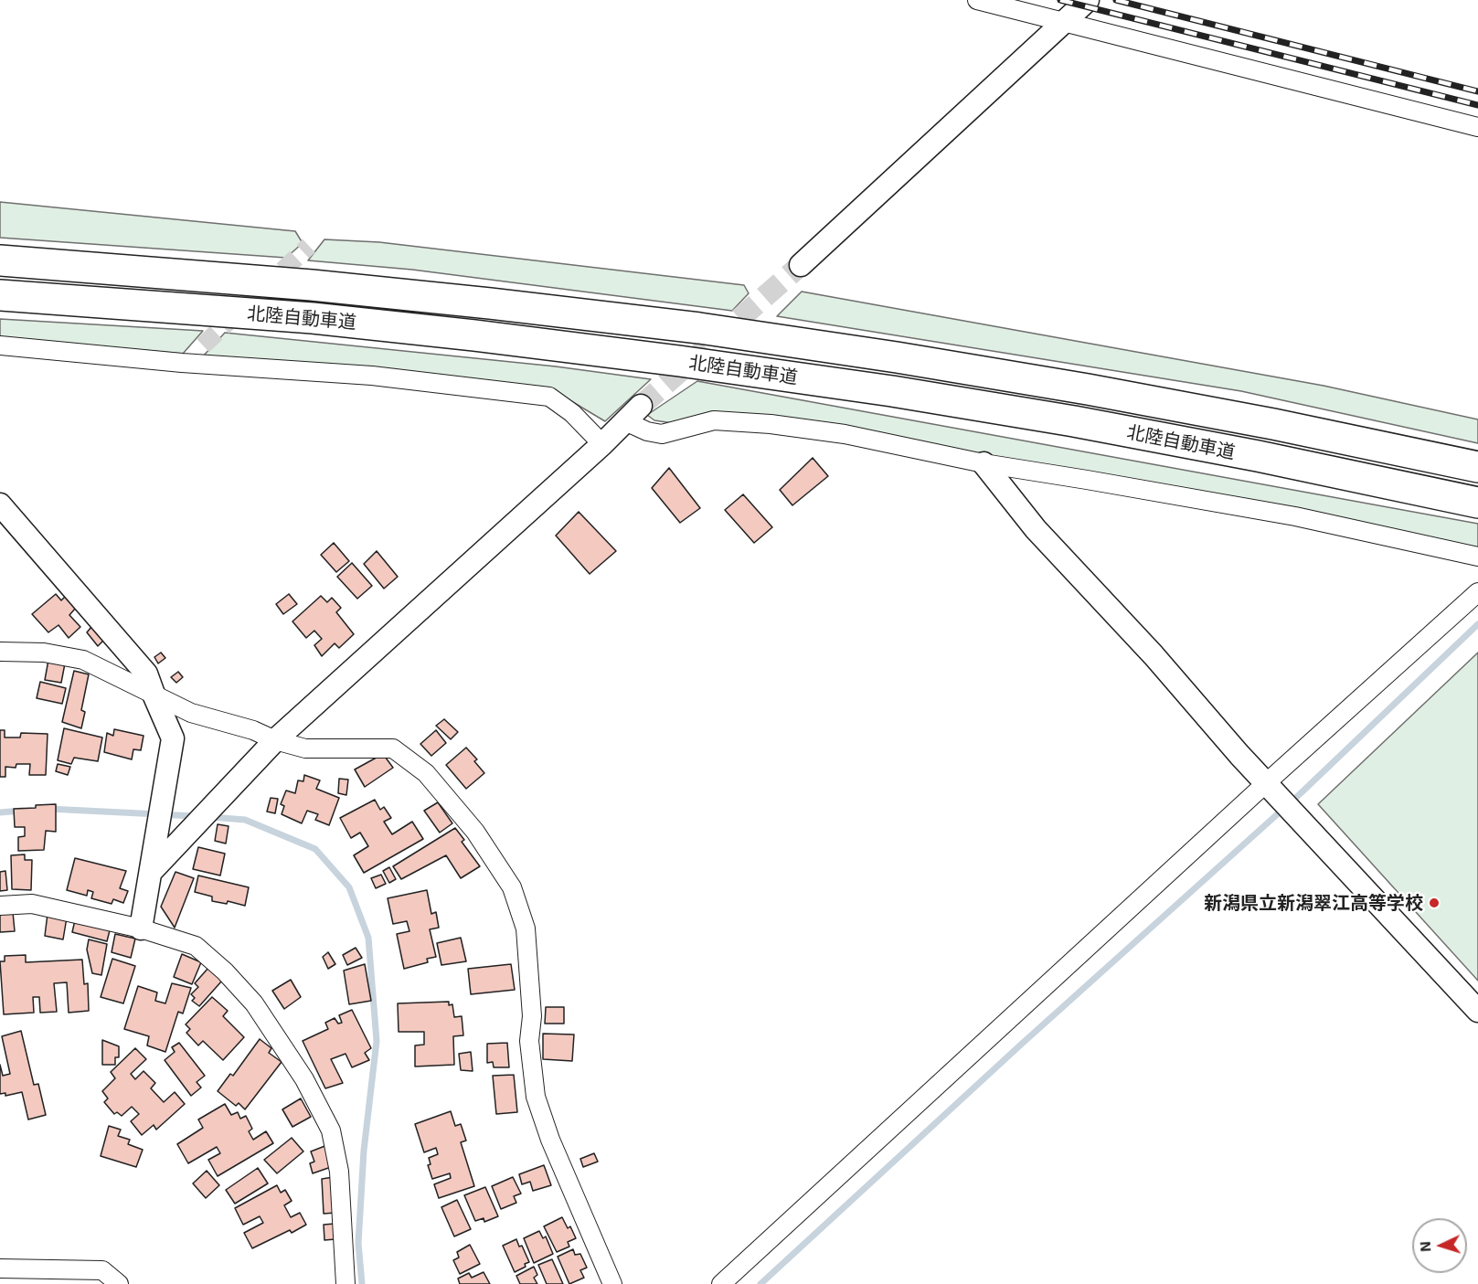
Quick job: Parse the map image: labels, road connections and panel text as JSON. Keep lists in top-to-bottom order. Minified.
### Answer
{"streets":{"highway":["北陸自動車道"]},"places":["新潟県立新潟翠江高等学校"],"north":"left"}
